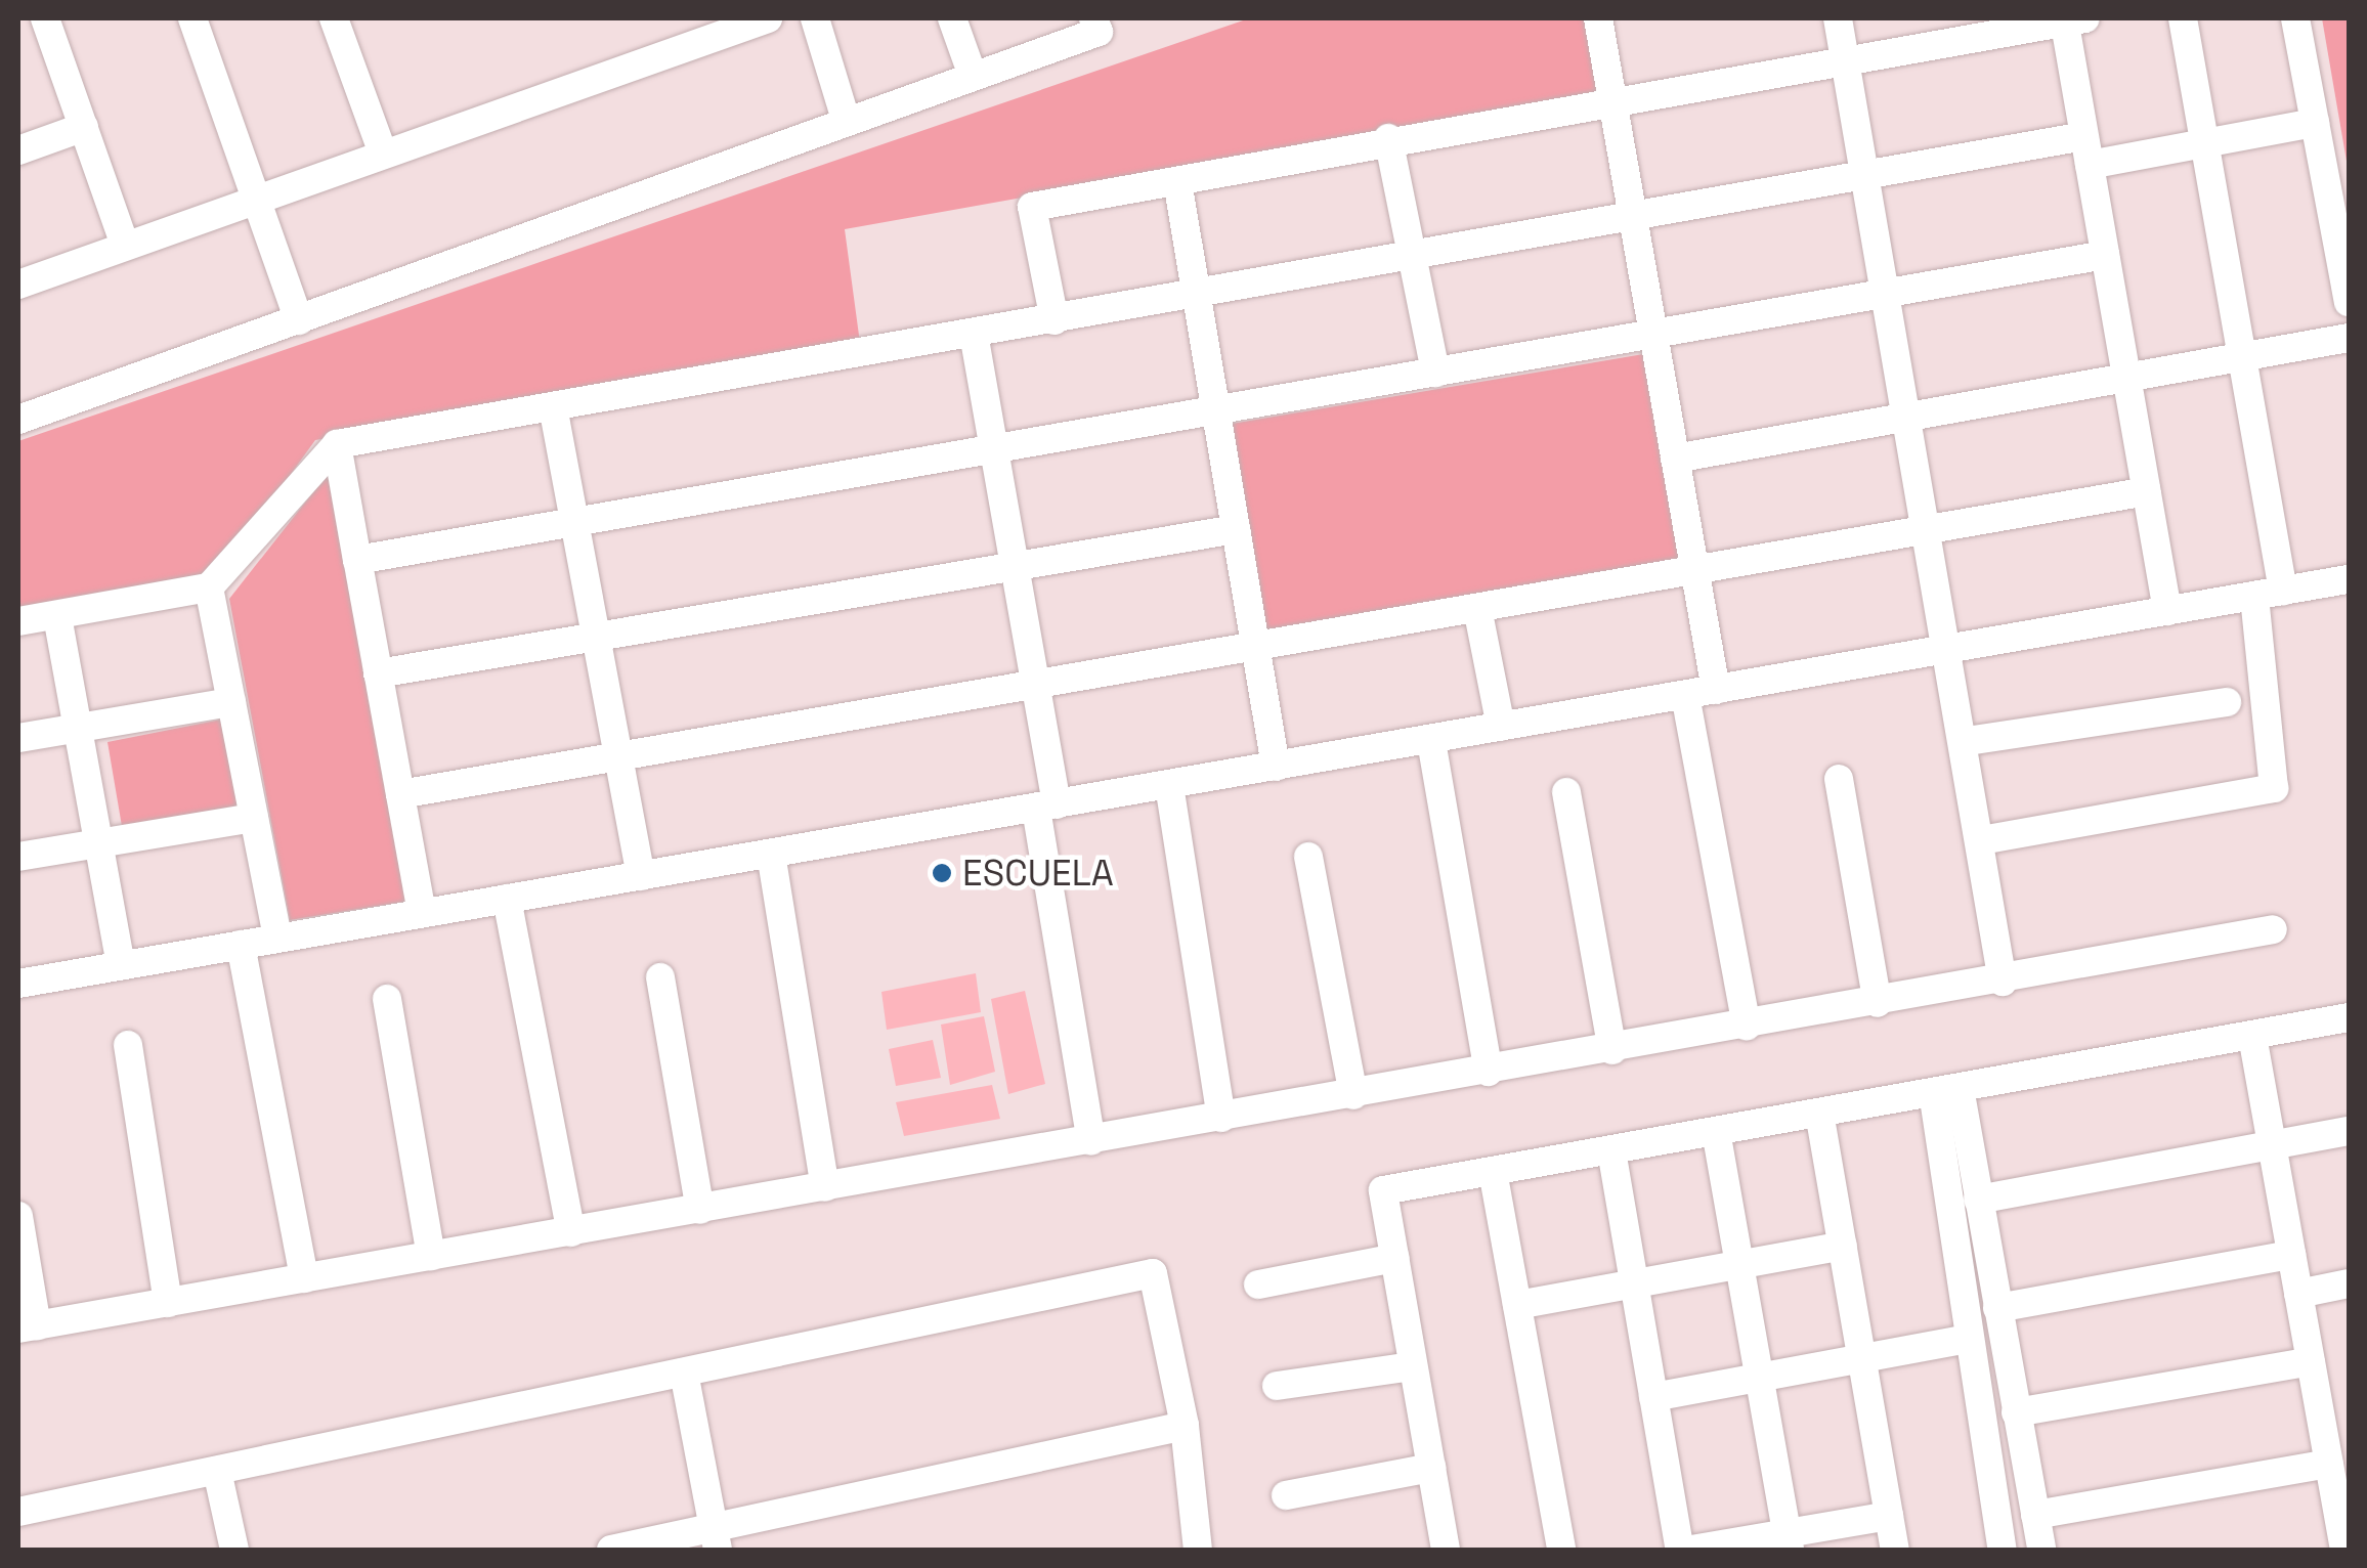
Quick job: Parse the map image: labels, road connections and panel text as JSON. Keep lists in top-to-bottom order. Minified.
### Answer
{"places":["ESCUELA"]}
